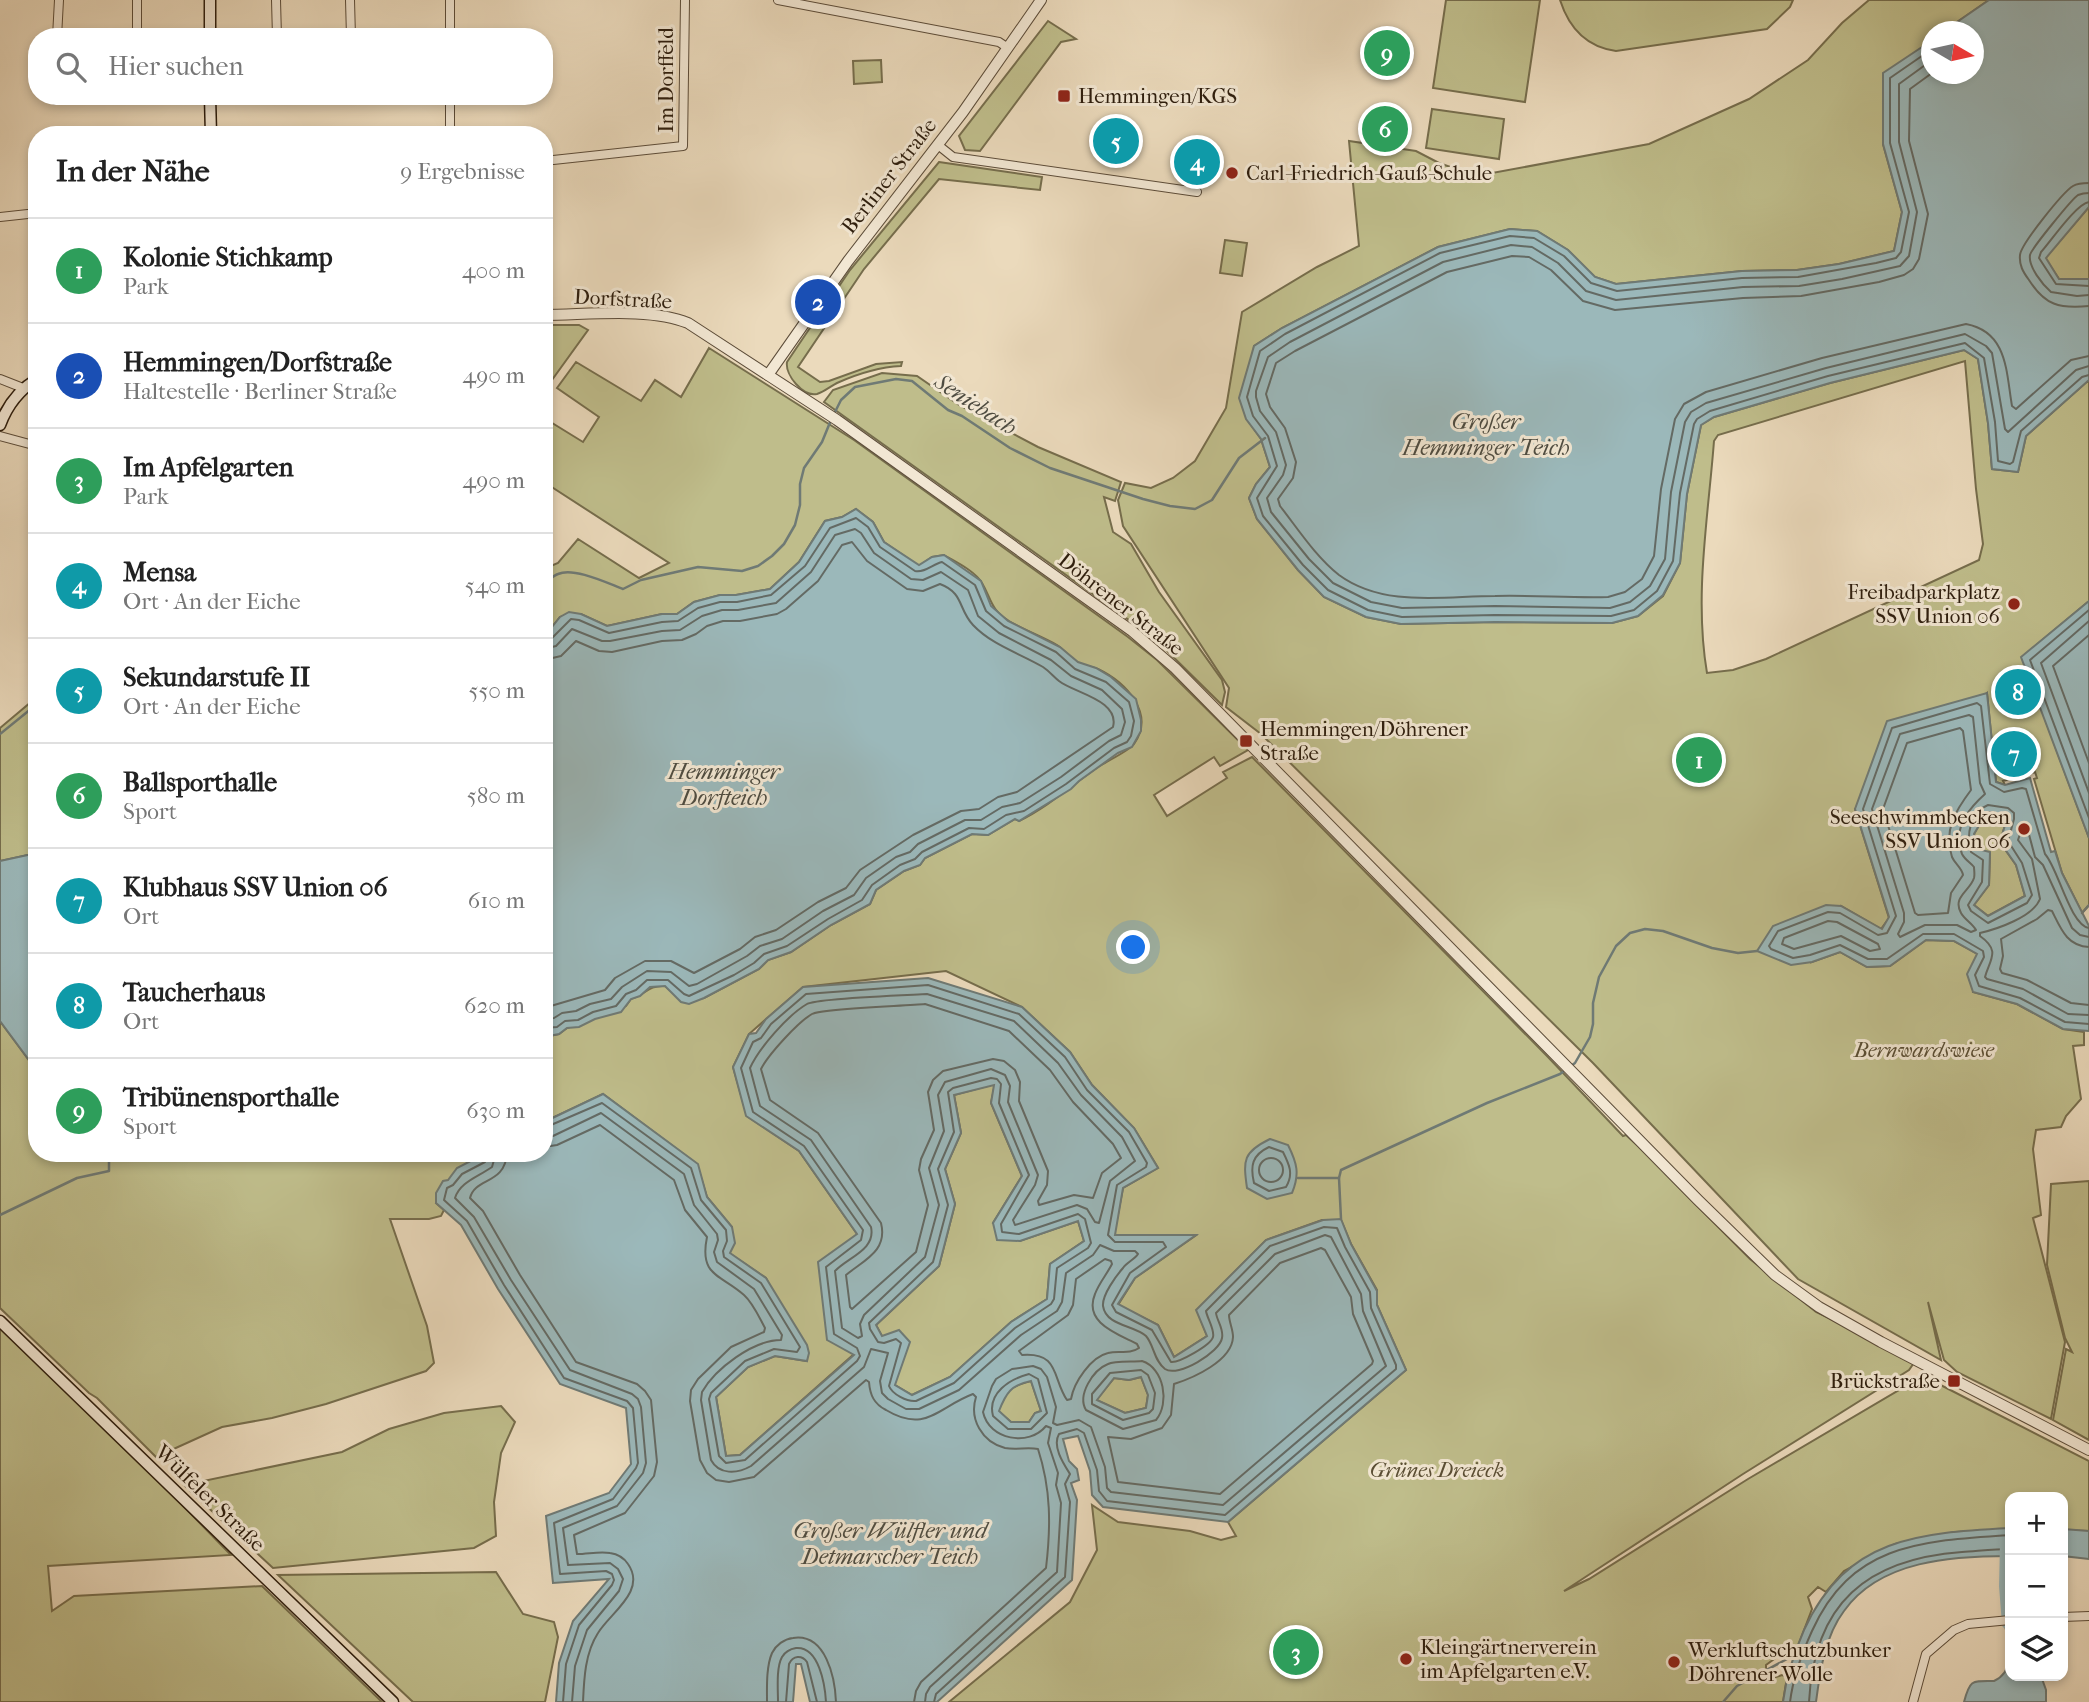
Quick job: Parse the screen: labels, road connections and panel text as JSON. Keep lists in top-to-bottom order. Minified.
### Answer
{"streets":{"main road":["Wülfeler Straße"],"street":["Im Dorffeld","Berliner Straße","Dorfstraße","Döhrener Straße"]},"crossings":[["Berliner Straße","Dorfstraße"],["Berliner Straße","Döhrener Straße"],["Dorfstraße","Döhrener Straße"]],"water":["Seniebach","Großer Hemminger Teich","Hemminger Dorfteich","Großer Wülfler und Detmarscher Teich"],"parks":["Bernwardswiese","Grünes Dreieck"],"places":{"transit":["Hemmingen/KGS","Hemmingen/Döhrener Straße","Brückstraße"],"other":["Carl-Friedrich-Gauß-Schule","Freibadparkplatz SSV Union 06","Seeschwimmbecken SSV Union 06","Kleingärtnerverein im Apfelgarten e.V.","Werkluftschutzbunker Döhrener Wolle"]},"north":"right","page":{"pins":["9","6","5","4","2","8","7","1","3"],"search":"Hier suchen","heading":["In der Nähe","9 Ergebnisse"],"list":[{"mark":"1","name":"Kolonie Stichkamp","note":"Park","value":"400 m"},{"mark":"2","name":"Hemmingen/Dorfstraße","note":"Haltestelle · Berliner Straße","value":"490 m"},{"mark":"3","name":"Im Apfelgarten","note":"Park","value":"490 m"},{"mark":"4","name":"Mensa","note":"Ort · An der Eiche","value":"540 m"},{"mark":"5","name":"Sekundarstufe II","note":"Ort · An der Eiche","value":"550 m"},{"mark":"6","name":"Ballsporthalle","note":"Sport","value":"580 m"},{"mark":"7","name":"Klubhaus SSV Union 06","note":"Ort","value":"610 m"},{"mark":"8","name":"Taucherhaus","note":"Ort","value":"620 m"},{"mark":"9","name":"Tribünensporthalle","note":"Sport","value":"630 m"}],"map_buttons":["+","−"]}}
